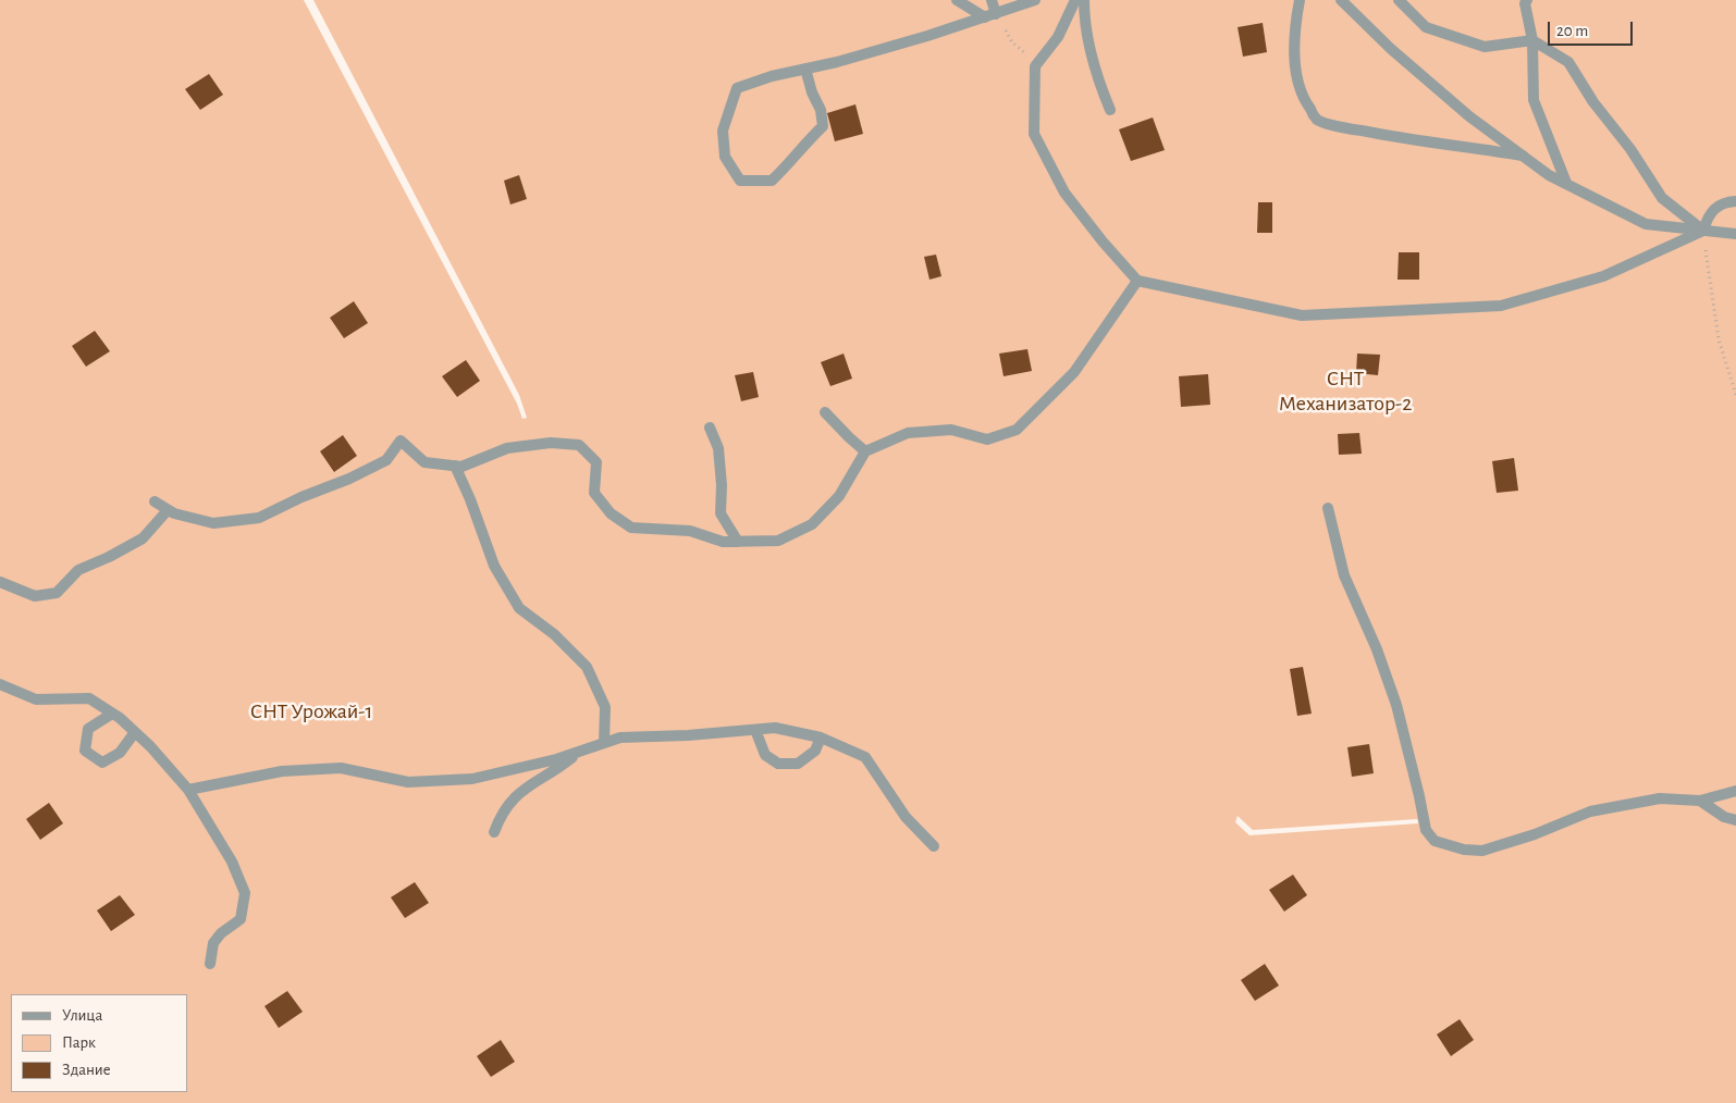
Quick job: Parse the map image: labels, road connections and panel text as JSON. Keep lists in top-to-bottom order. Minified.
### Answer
{"parks":["СНТ Механизатор-2","СНТ Урожай-1"],"legend":["Улица","Парк","Здание"],"scale_bar":"20 m"}
